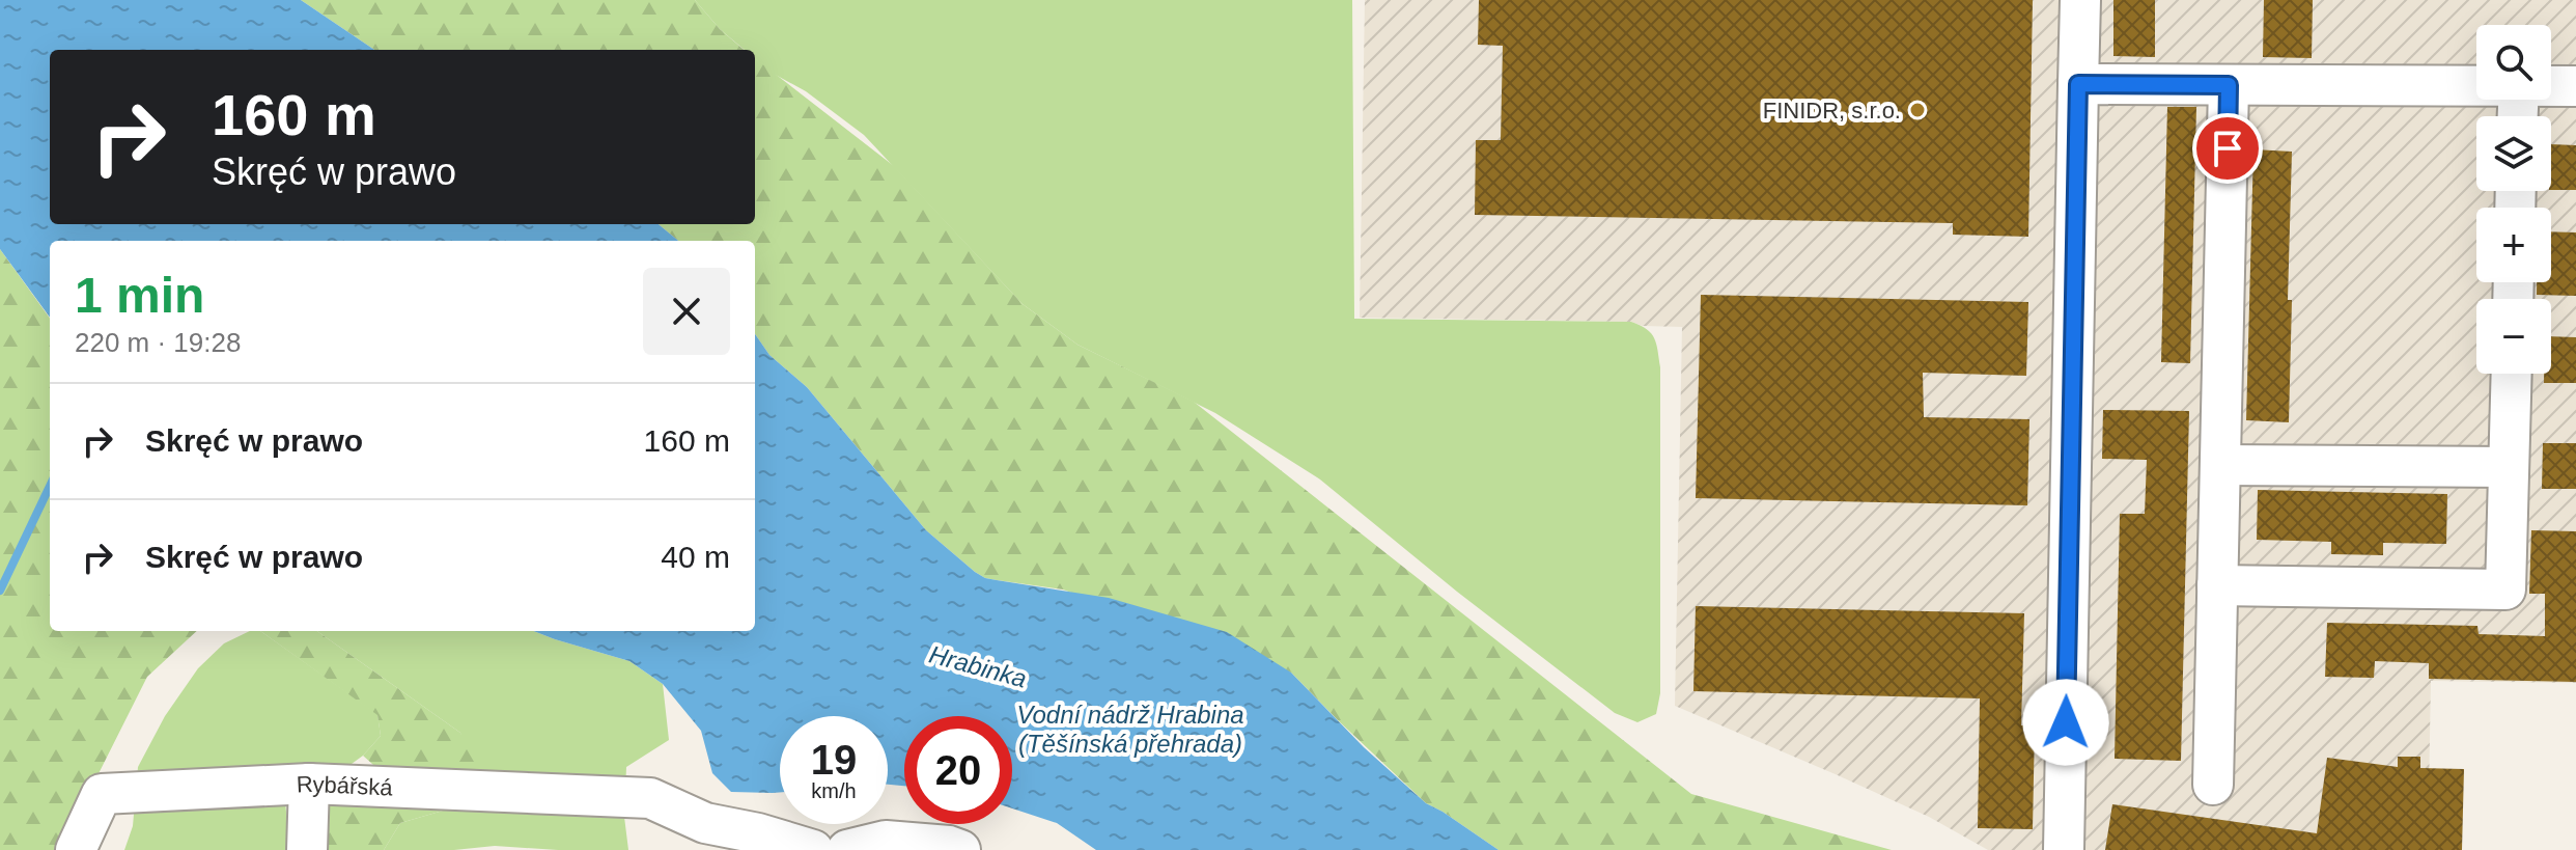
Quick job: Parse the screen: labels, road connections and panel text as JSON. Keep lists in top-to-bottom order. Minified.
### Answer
{"streets":{"street":["Rybářská"]},"water":["Hrabinka","Vodní nádrž Hrabina (Těšínská přehrada)"],"places":["FINIDR, s.r.o."],"page":{"map_buttons":["+","−"],"turn":["160 m","Skręć w prawo"],"heading":["1 min","220 m · 19:28"],"list":[{"name":"Skręć w prawo","value":"160 m"},{"name":"Skręć w prawo","value":"40 m"}],"speed":"19 km/h","limit":"20"}}
